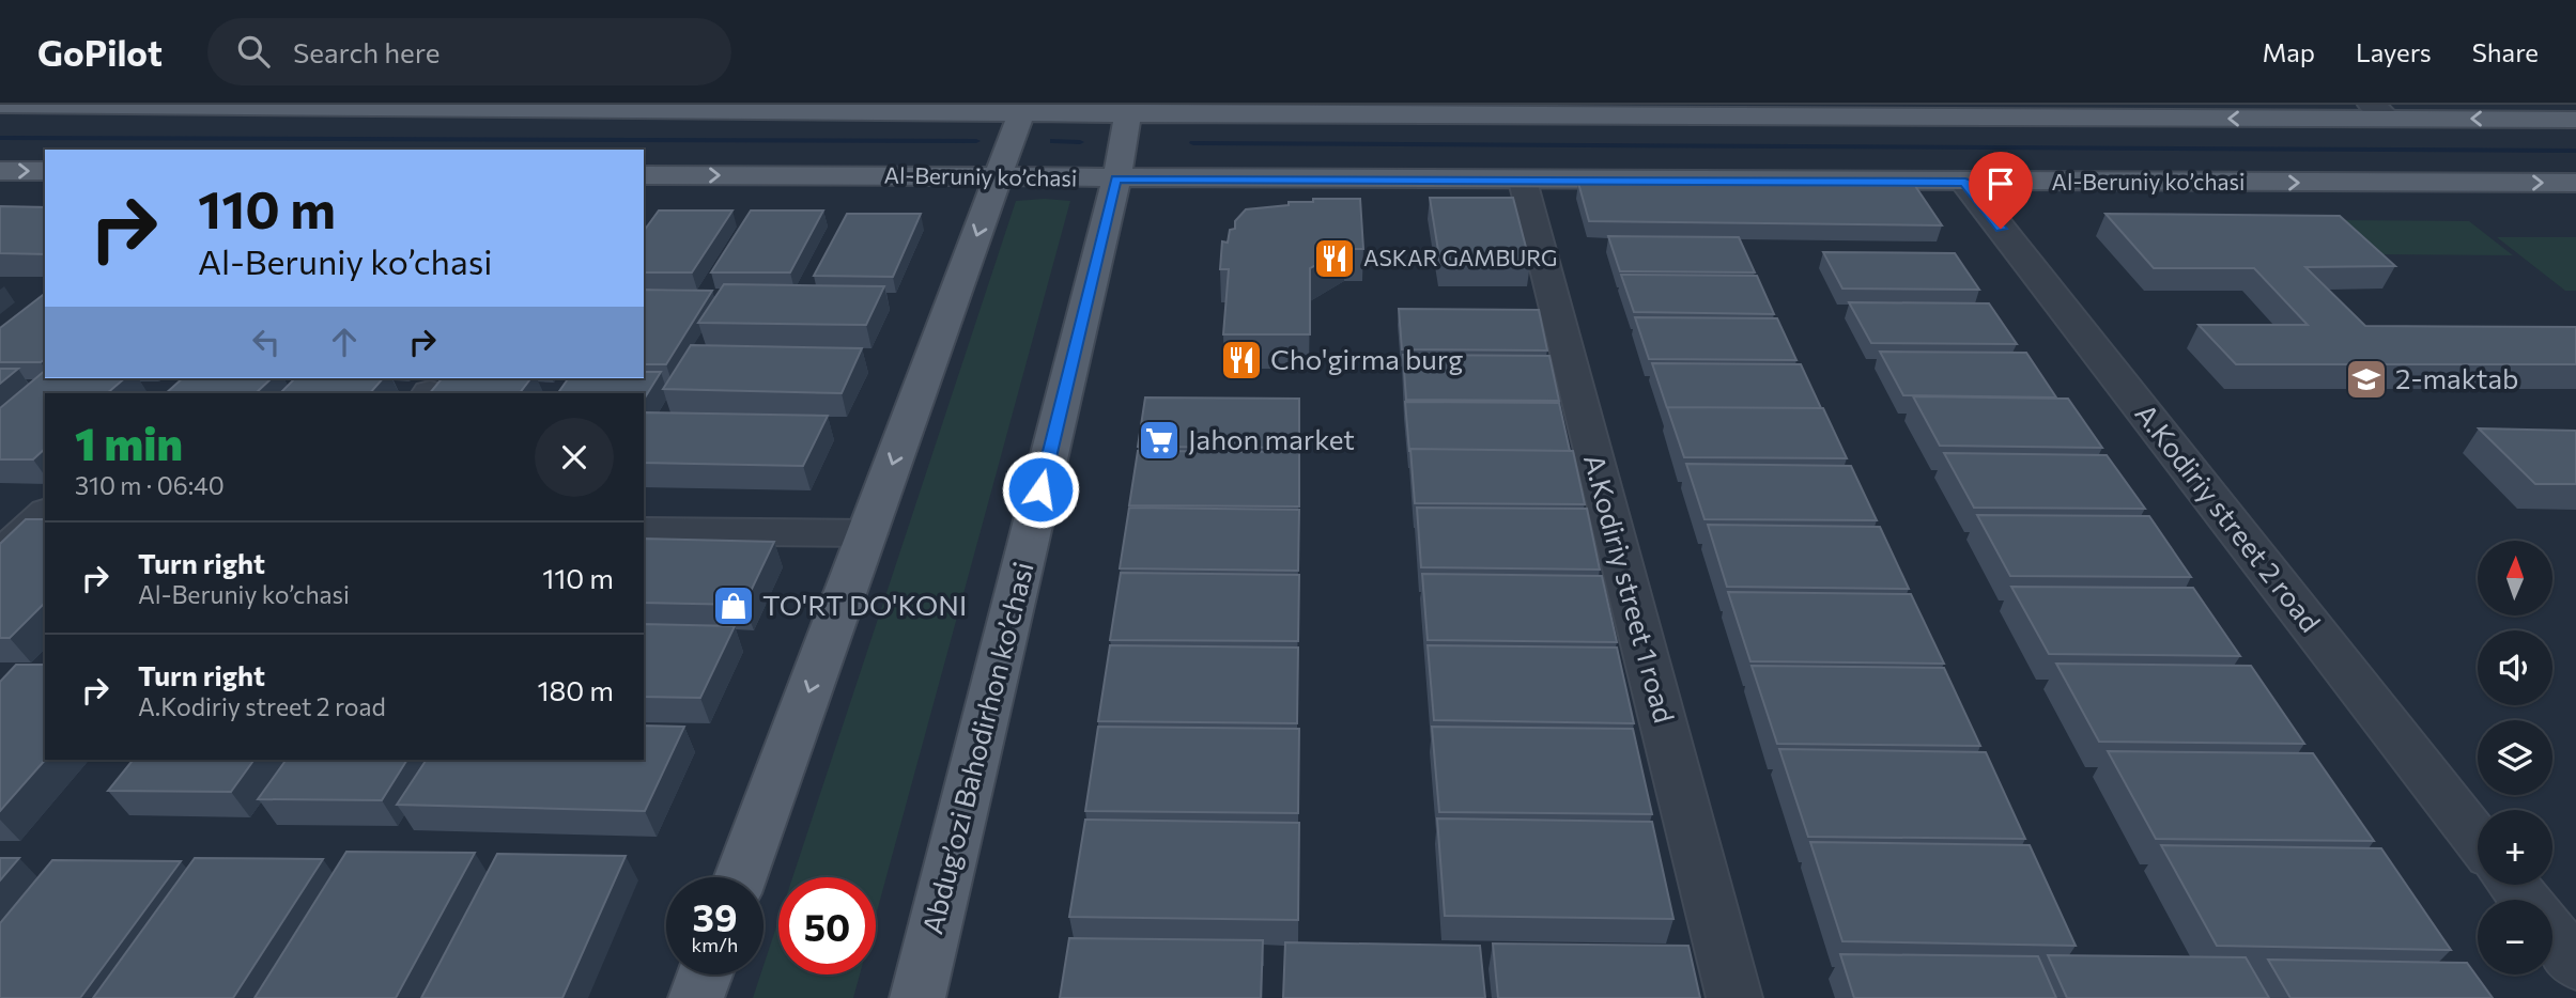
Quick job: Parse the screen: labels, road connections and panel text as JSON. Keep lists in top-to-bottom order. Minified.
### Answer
{"streets":{"main road":["Al-Beruniy ko’chasi","Abdug’ozi Bahodirhon ko’chasi"],"street":["A.Kodiriy street 2 road","A.Kodiriy street 1 road"]},"crossings":[["Al-Beruniy ko’chasi","A.Kodiriy street 2 road"],["Al-Beruniy ko’chasi","A.Kodiriy street 1 road"],["Al-Beruniy ko’chasi","Abdug’ozi Bahodirhon ko’chasi"]],"places":{"restaurant":["ASKAR GAMBURG","Cho'girma burg"],"school or university":["2-maktab"],"supermarket":["Jahon market"],"shop":["TO'RT DO'KONI"]},"north":"top","page":{"header":"GoPilot","search":"Search here","nav":["Map","Layers","Share"],"turn":["110 m","Al-Beruniy ko’chasi"],"heading":["1 min","310 m · 06:40"],"list":[{"name":"Turn right","note":"Al-Beruniy ko’chasi","value":"110 m"},{"name":"Turn right","note":"A.Kodiriy street 2 road","value":"180 m"}],"map_buttons":["+","−"],"speed":"39 km/h","limit":"50"}}
